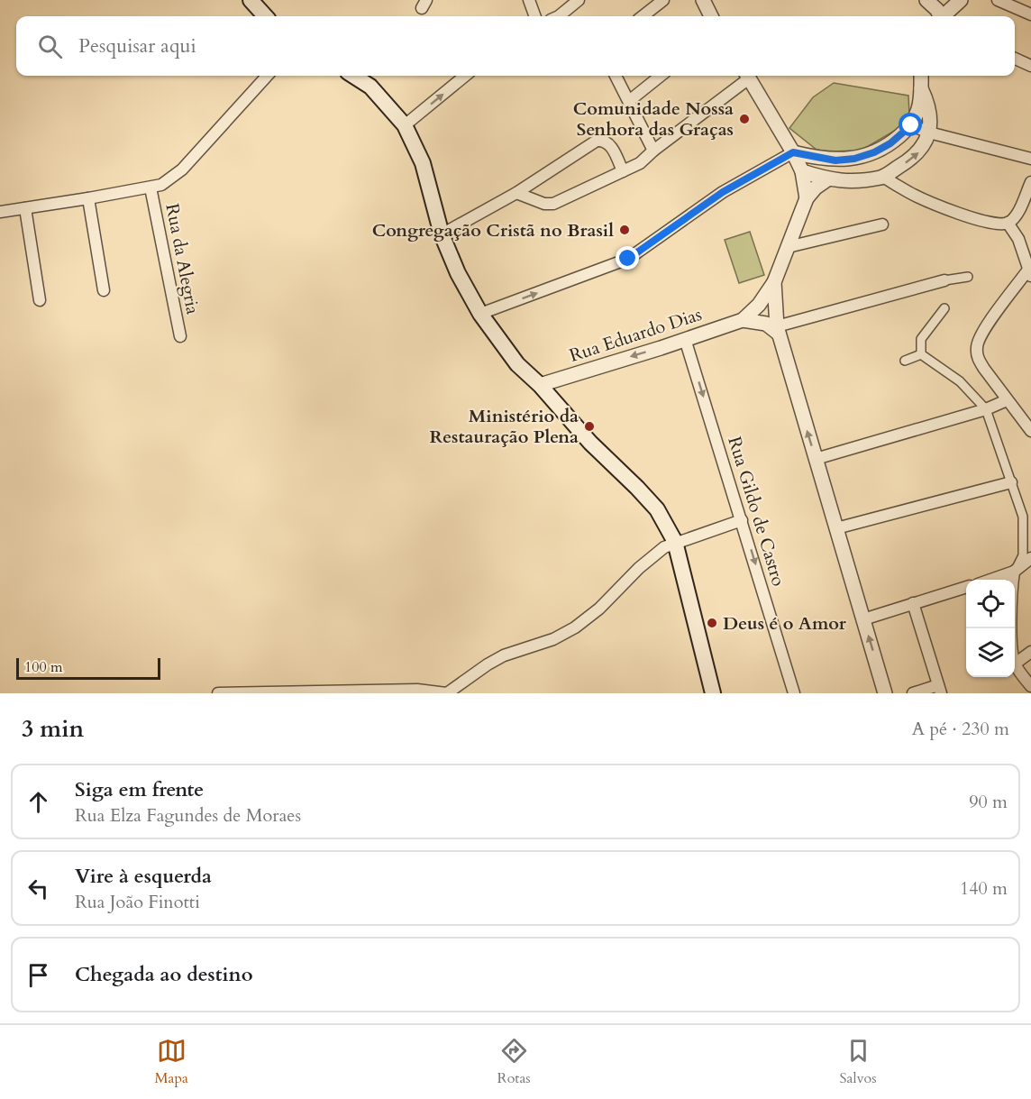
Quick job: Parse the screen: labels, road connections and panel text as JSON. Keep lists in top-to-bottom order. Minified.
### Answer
{"streets":{"street":["Rua da Alegria","Rua Eduardo Dias","Rua Gildo de Castro"]},"crossings":[["Rua Eduardo Dias","Rua Gildo de Castro"]],"places":["Comunidade Nossa Senhora das Graças","Congregação Cristã no Brasil","Ministério da Restauração Plena","Deus é o Amor"],"scale_bar":"100 m","page":{"search":"Pesquisar aqui","scale":"100 m","heading":["3 min","A pé · 230 m"],"list":[["Siga em frente","Rua Elza Fagundes de Moraes","90 m"],["Vire à esquerda","Rua João Finotti","140 m"],"Chegada ao destino"],"nav":["Mapa","Rotas","Salvos"]}}
